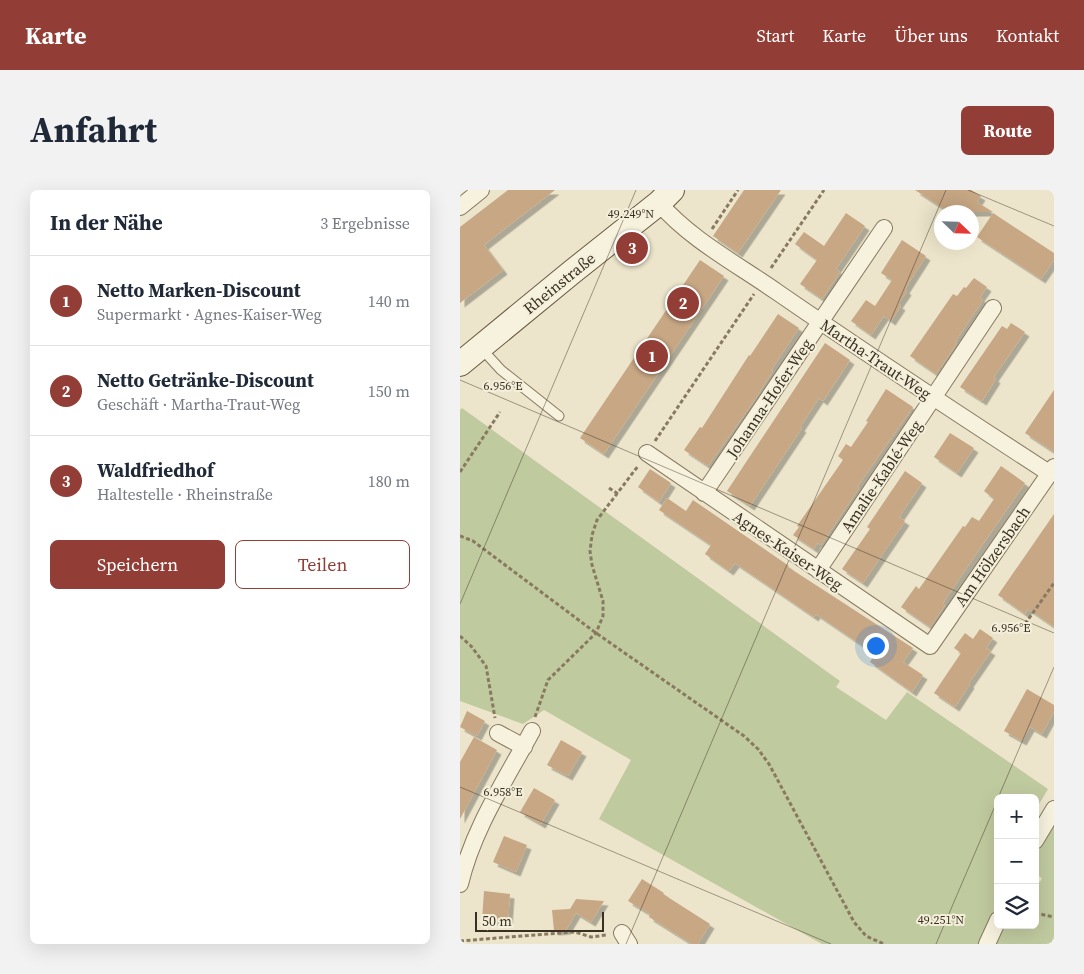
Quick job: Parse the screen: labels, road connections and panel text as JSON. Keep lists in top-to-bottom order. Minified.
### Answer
{"streets":{"street":["Rheinstraße","Martha-Traut-Weg","Johanna-Hofer-Weg","Amalie-Kablé-Weg","Agnes-Kaiser-Weg","Am Hölzersbach"]},"crossings":[["Rheinstraße","Martha-Traut-Weg"],["Martha-Traut-Weg","Johanna-Hofer-Weg"],["Martha-Traut-Weg","Amalie-Kablé-Weg"],["Martha-Traut-Weg","Am Hölzersbach"],["Johanna-Hofer-Weg","Agnes-Kaiser-Weg"],["Amalie-Kablé-Weg","Agnes-Kaiser-Weg"],["Agnes-Kaiser-Weg","Am Hölzersbach"]],"scale_bar":"50 m","north":"bottom right","page":{"header":"Karte","nav":["Start","Karte","Über uns","Kontakt"],"title":"Anfahrt","buttons":["Route",["Speichern","Teilen"]],"heading":["In der Nähe","3 Ergebnisse"],"pins":["3","2","1"],"list":[{"mark":"1","name":"Netto Marken-Discount","note":"Supermarkt · Agnes-Kaiser-Weg","value":"140 m"},{"mark":"2","name":"Netto Getränke-Discount","note":"Geschäft · Martha-Traut-Weg","value":"150 m"},{"mark":"3","name":"Waldfriedhof","note":"Haltestelle · Rheinstraße","value":"180 m"}],"map_buttons":["+","−"],"scale":"50 m"},"coordinates":["49.249°N","6.956°E","6.958°E","49.251°N"]}
